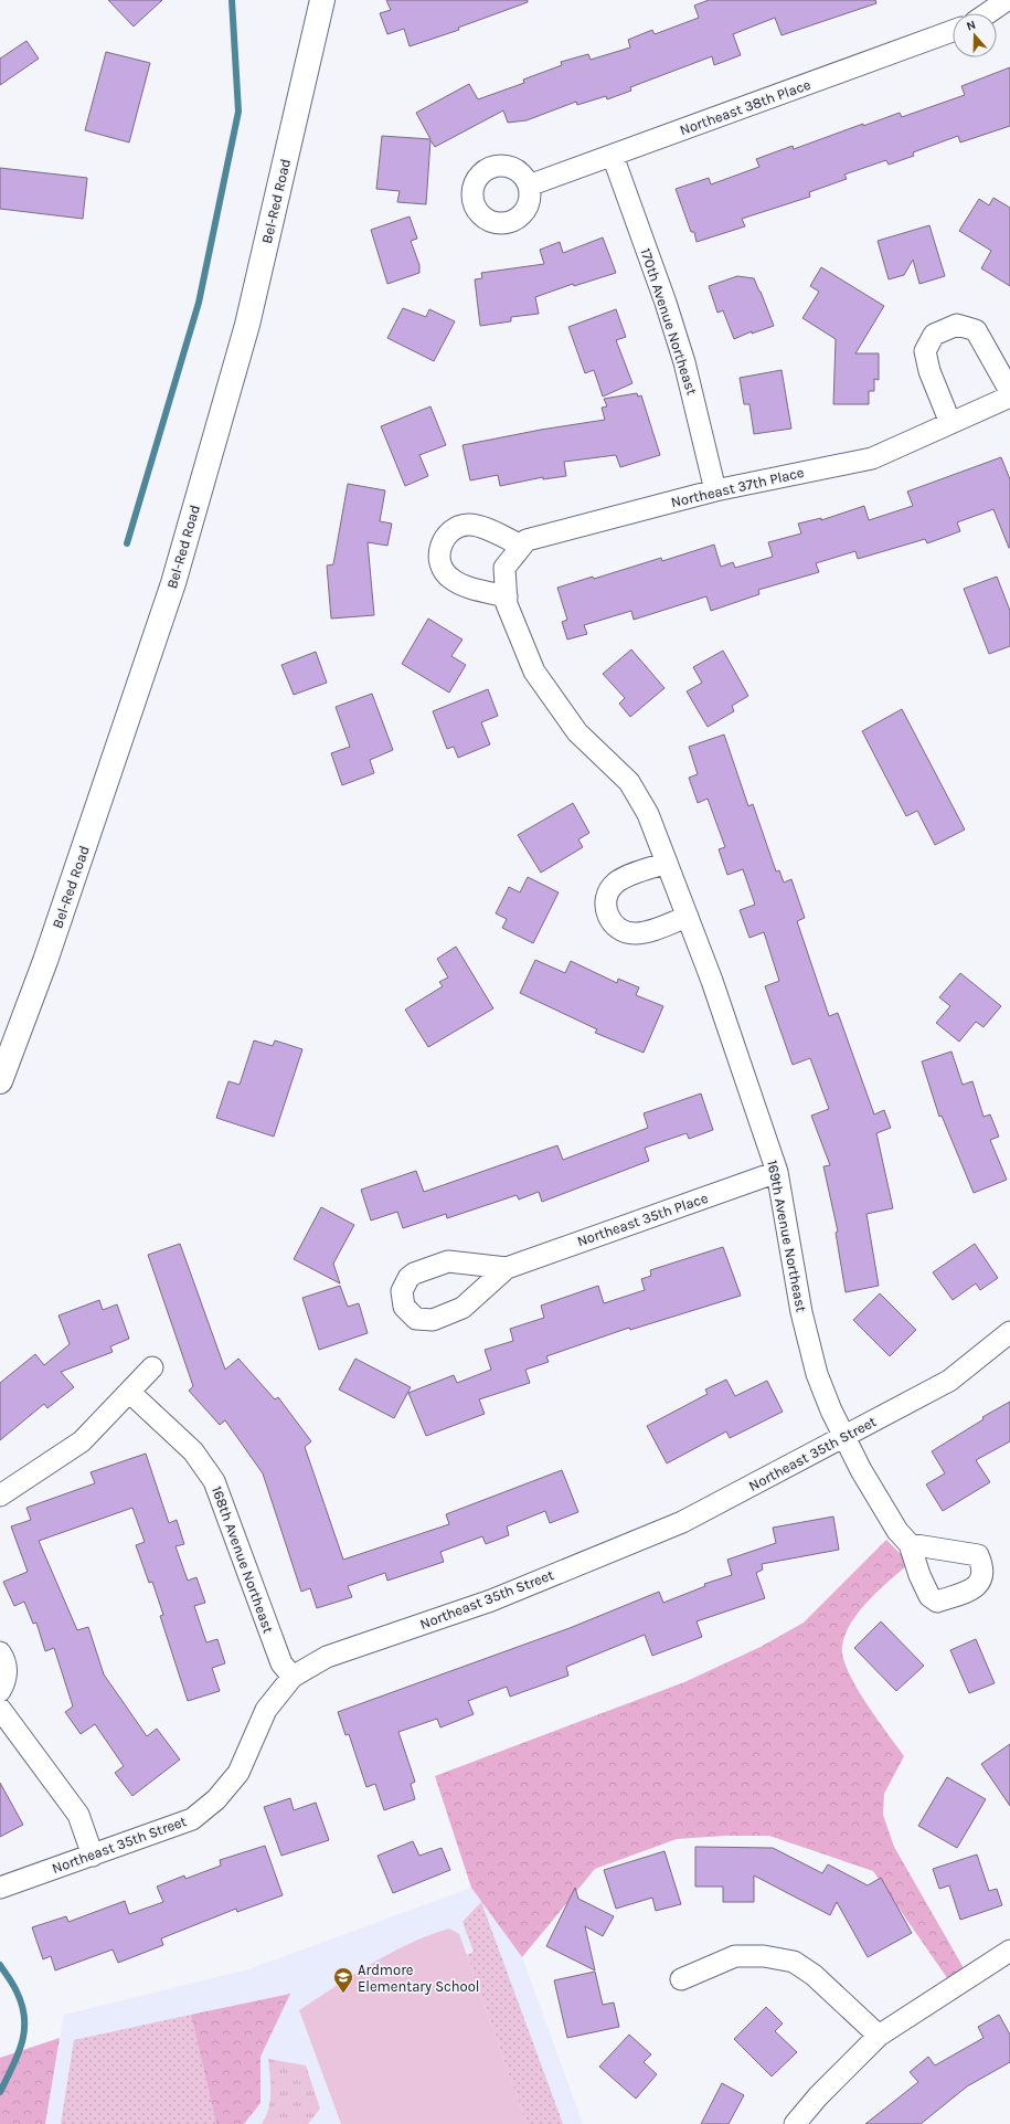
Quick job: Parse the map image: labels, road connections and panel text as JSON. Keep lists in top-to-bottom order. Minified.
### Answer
{"streets":{"main road":["Bel-Red Road"],"street":["Northeast 38th Place","170th Avenue Northeast","Northeast 37th Place","Northeast 35th Place","169th Avenue Northeast","Northeast 35th Street","168th Avenue Northeast"]},"crossings":[["Northeast 38th Place","170th Avenue Northeast"],["170th Avenue Northeast","Northeast 37th Place"],["Northeast 37th Place","169th Avenue Northeast"],["Northeast 35th Place","169th Avenue Northeast"],["169th Avenue Northeast","Northeast 35th Street"],["Northeast 35th Street","168th Avenue Northeast"]],"places":{"school or university":["Ardmore Elementary School"]},"north":"top"}
